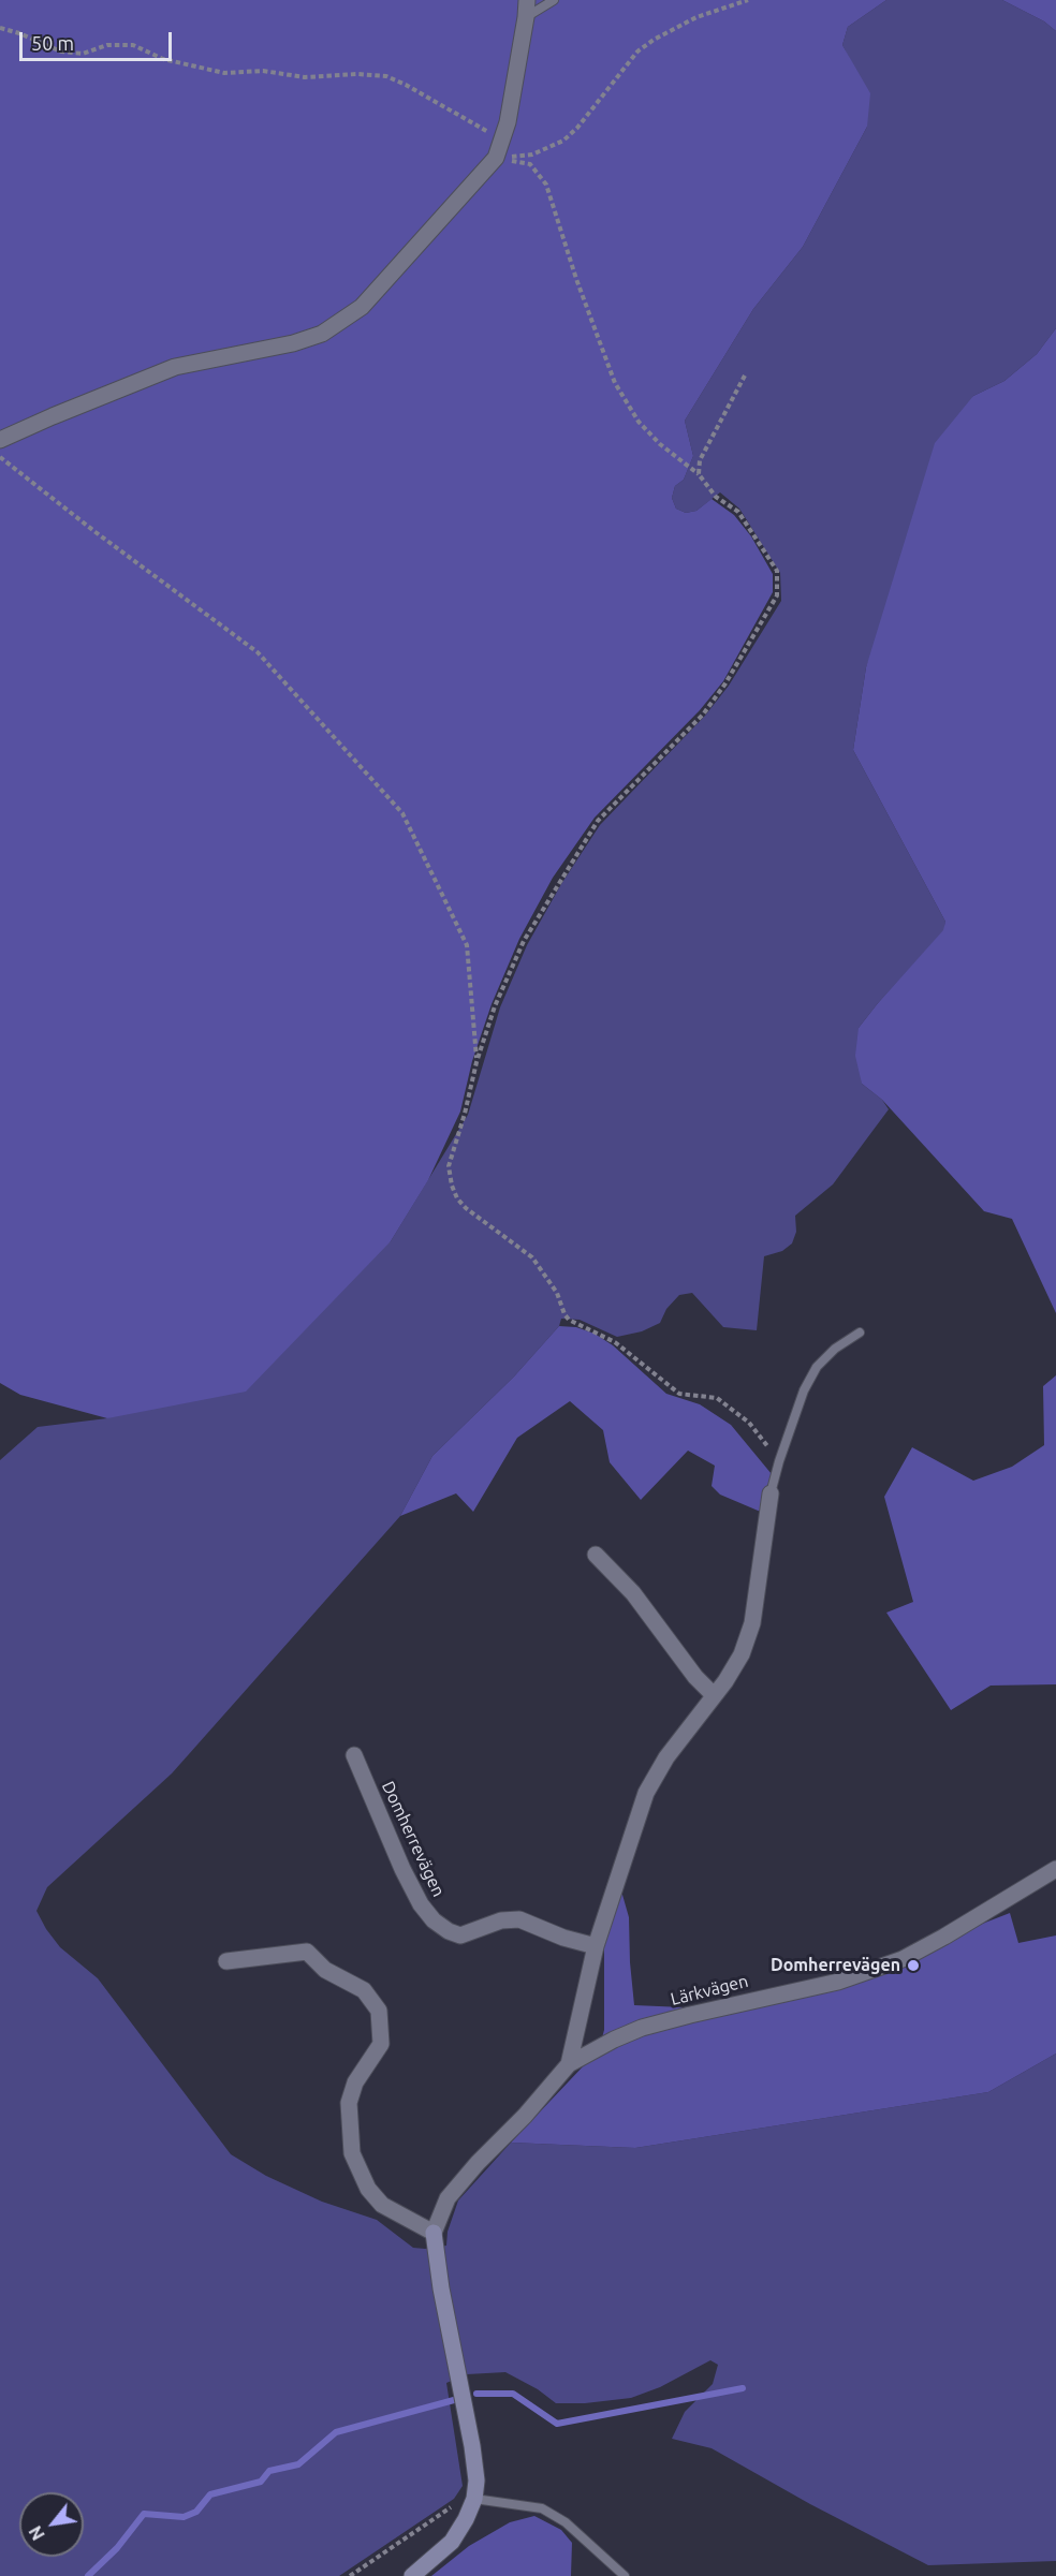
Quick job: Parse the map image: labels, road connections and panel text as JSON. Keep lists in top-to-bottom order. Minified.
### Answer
{"streets":{"street":["Domherrevägen","Lärkvägen"]},"places":["Domherrevägen"],"scale_bar":"50 m","north":"bottom left"}
